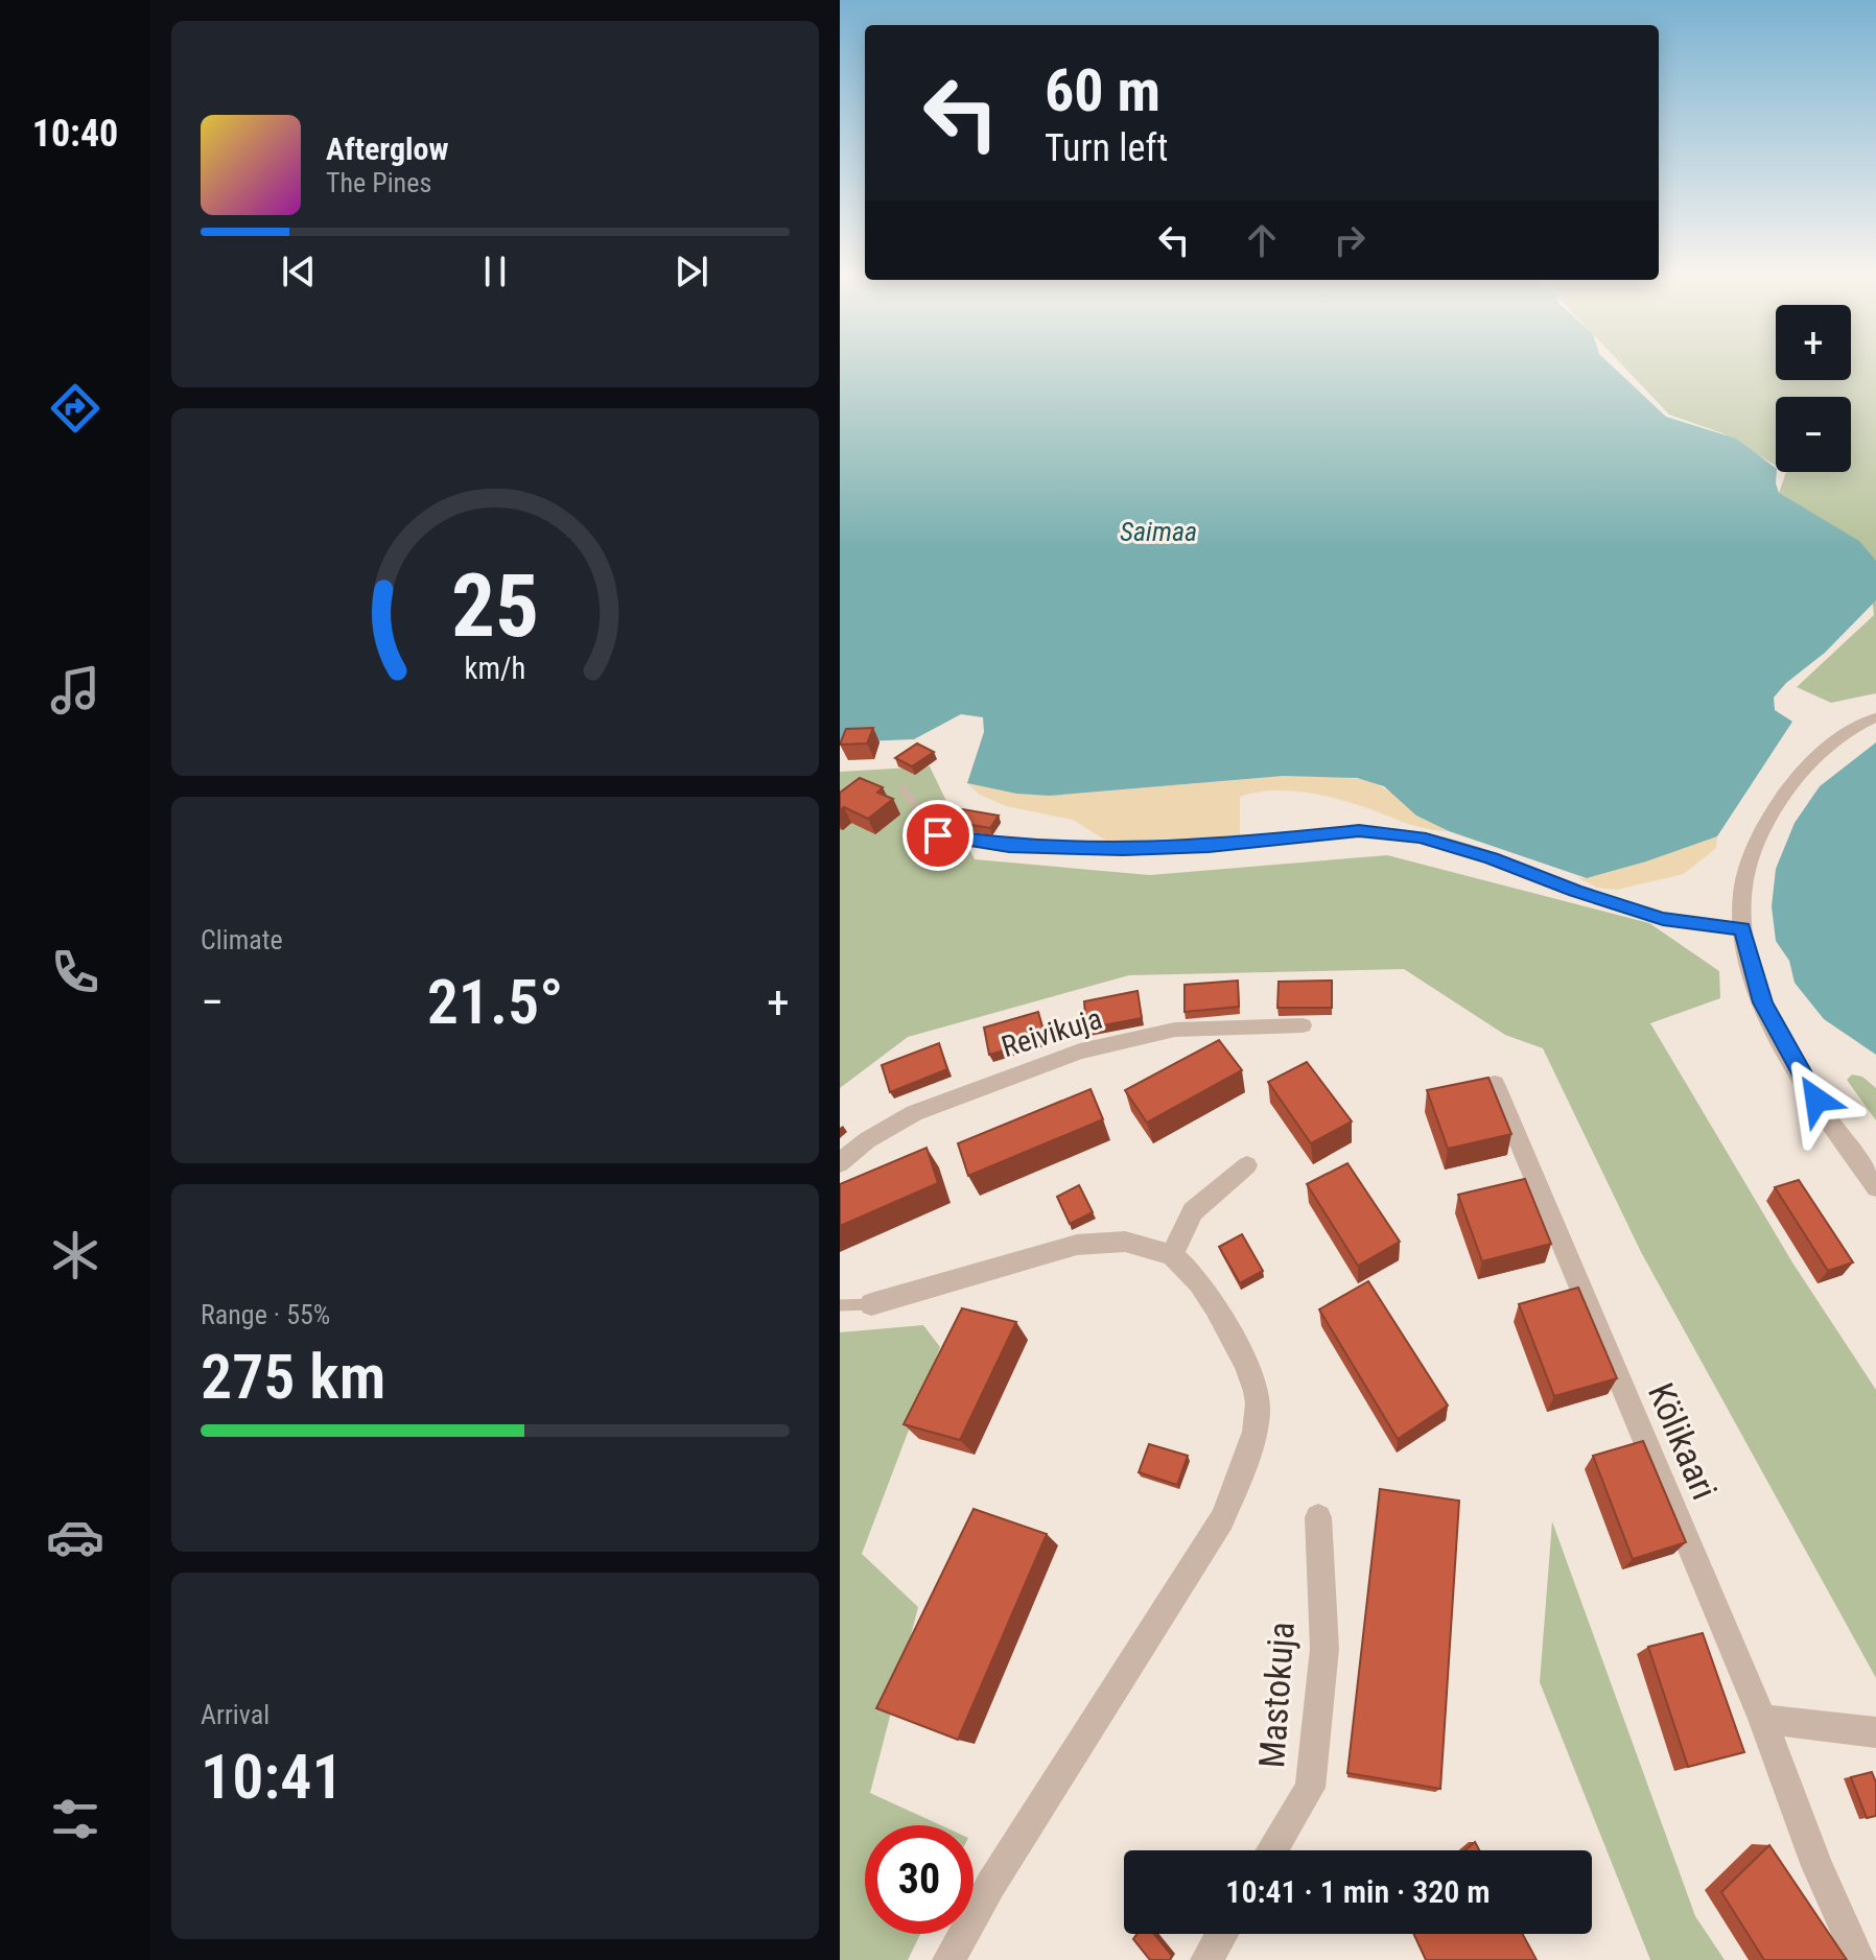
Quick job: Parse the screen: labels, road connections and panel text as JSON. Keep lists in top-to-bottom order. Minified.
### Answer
{"streets":{"street":["Reivikuja","Kölikaari","Mastokuja"]},"water":["Saimaa"],"page":{"tabs":"10:40","turn":["60 m","Turn left"],"song":["Afterglow","The Pines"],"map_buttons":["+","−"],"tile":["Climate",["Range · 55%","275 km"],["Arrival","10:41"]],"heat":["−","21.5°","+"],"limit":"30","trip":"10:41 · 1 min · 320 m","gauge":["25","km/h"]}}
